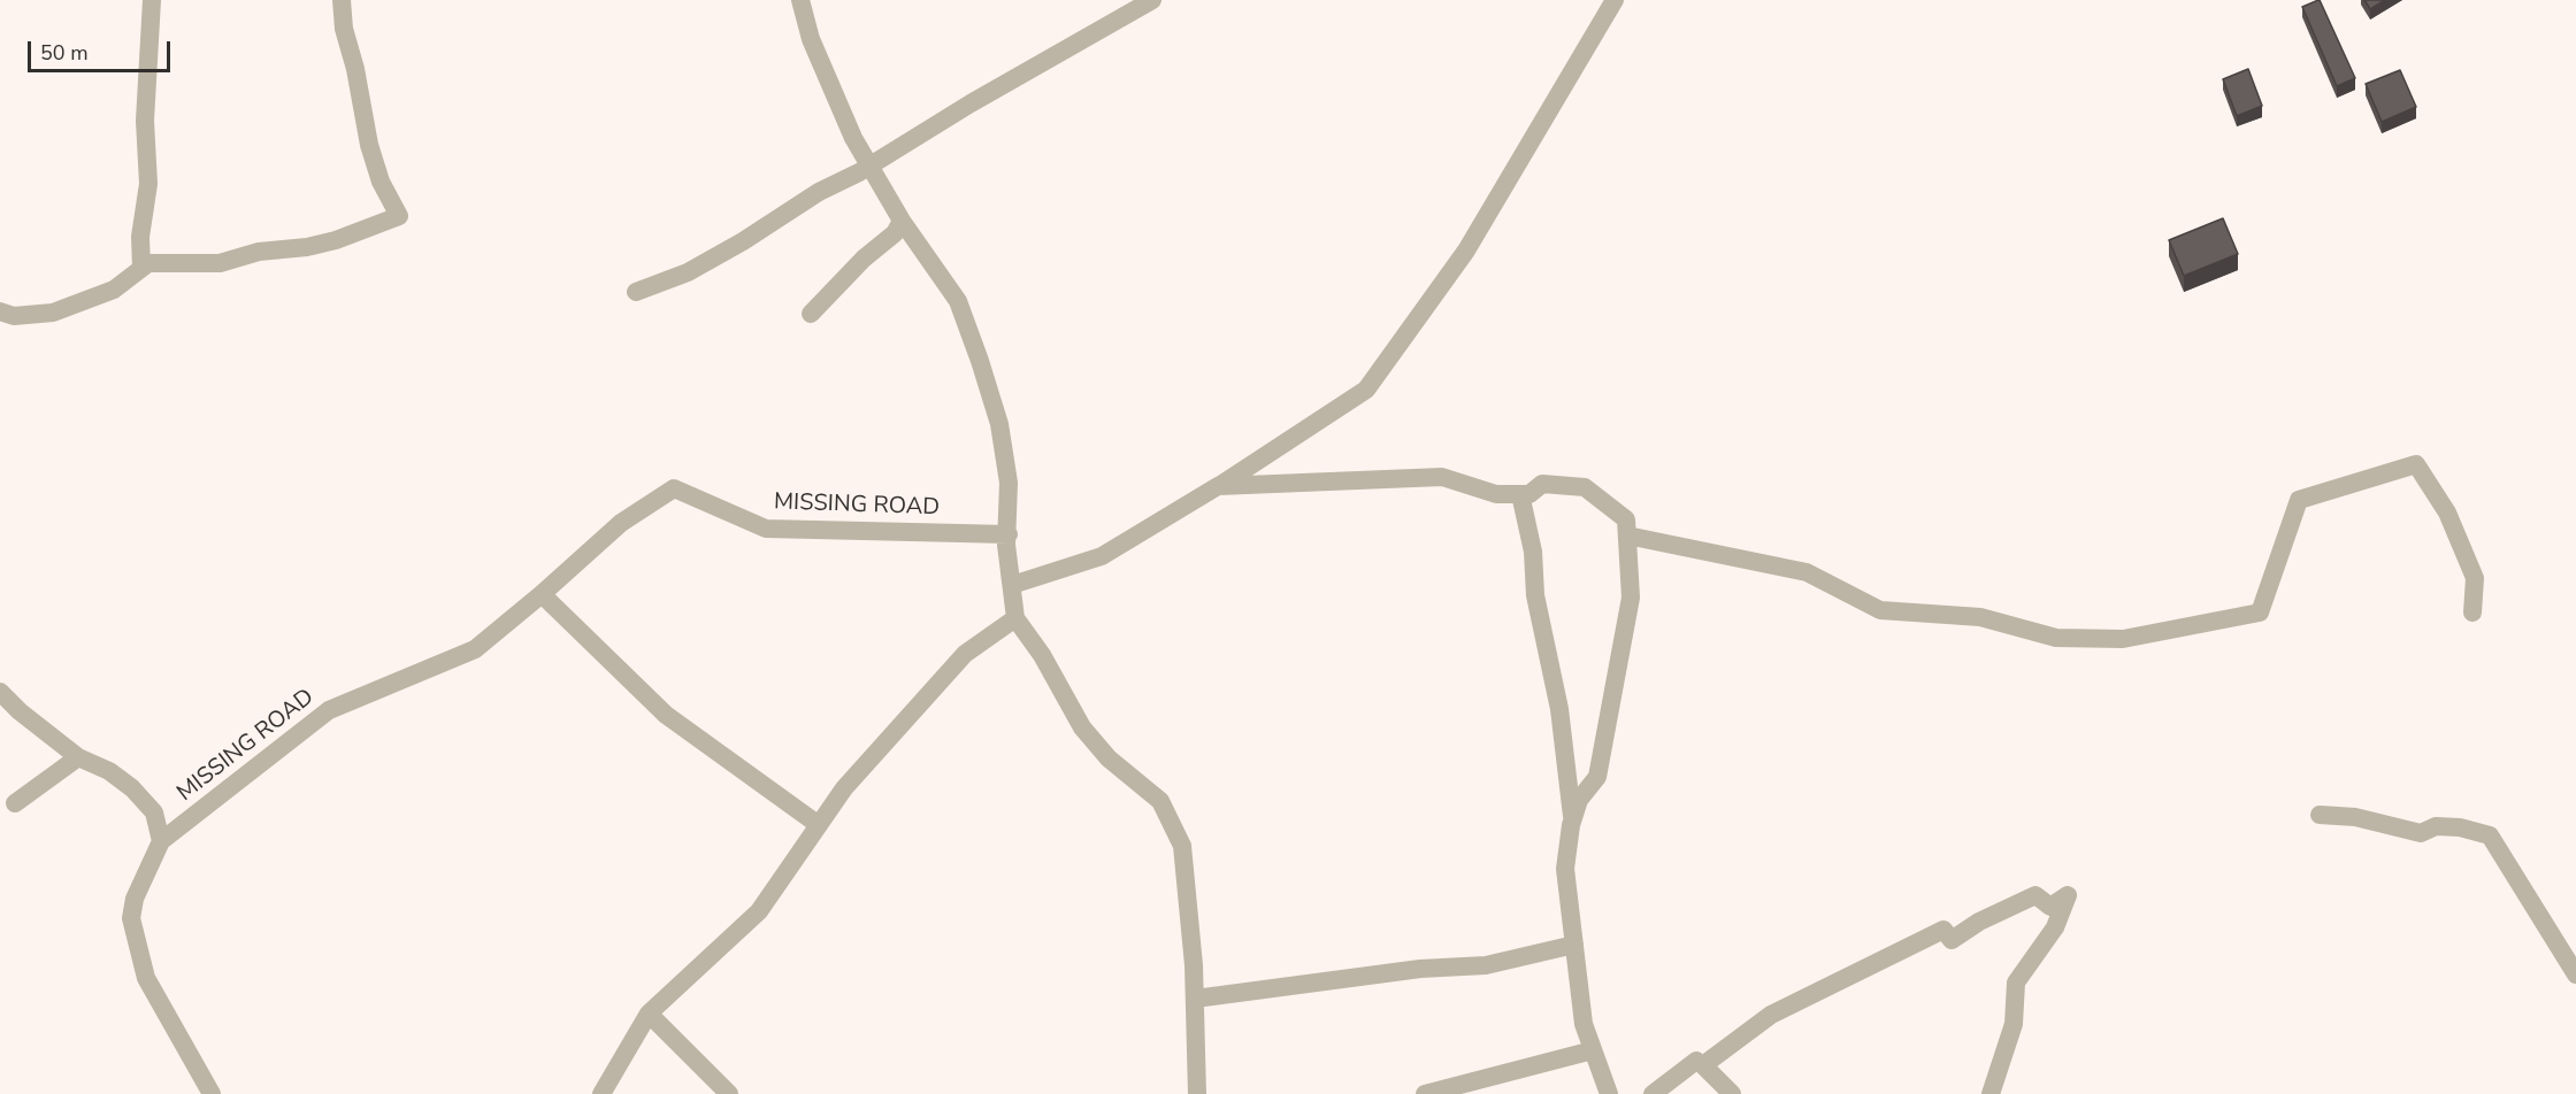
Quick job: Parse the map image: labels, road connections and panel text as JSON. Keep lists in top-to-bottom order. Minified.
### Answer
{"streets":{"street":["MISSING ROAD"]},"scale_bar":"50 m"}
